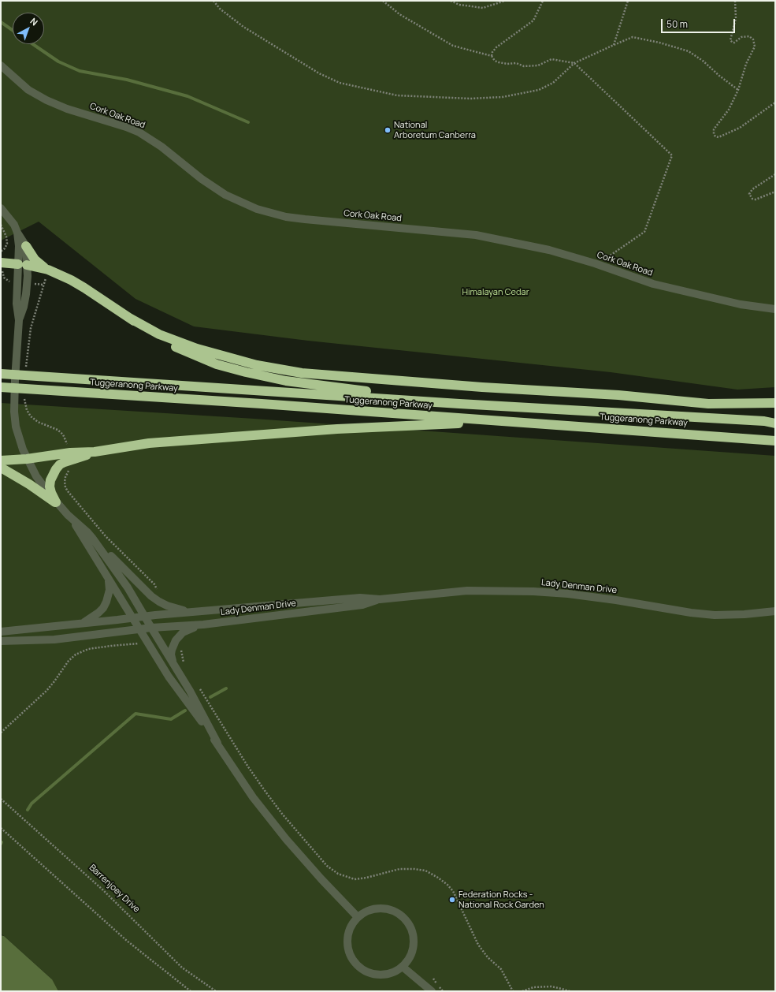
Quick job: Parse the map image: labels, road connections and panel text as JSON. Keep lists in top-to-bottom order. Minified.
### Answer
{"streets":{"highway":["Tuggeranong Parkway"],"street":["Cork Oak Road","Lady Denman Drive"],"path":["Barrenjoey Drive"]},"parks":["Himalayan Cedar"],"places":["National Arboretum Canberra","Federation Rocks - National Rock Garden"],"scale_bar":"50 m","north":"top right"}
